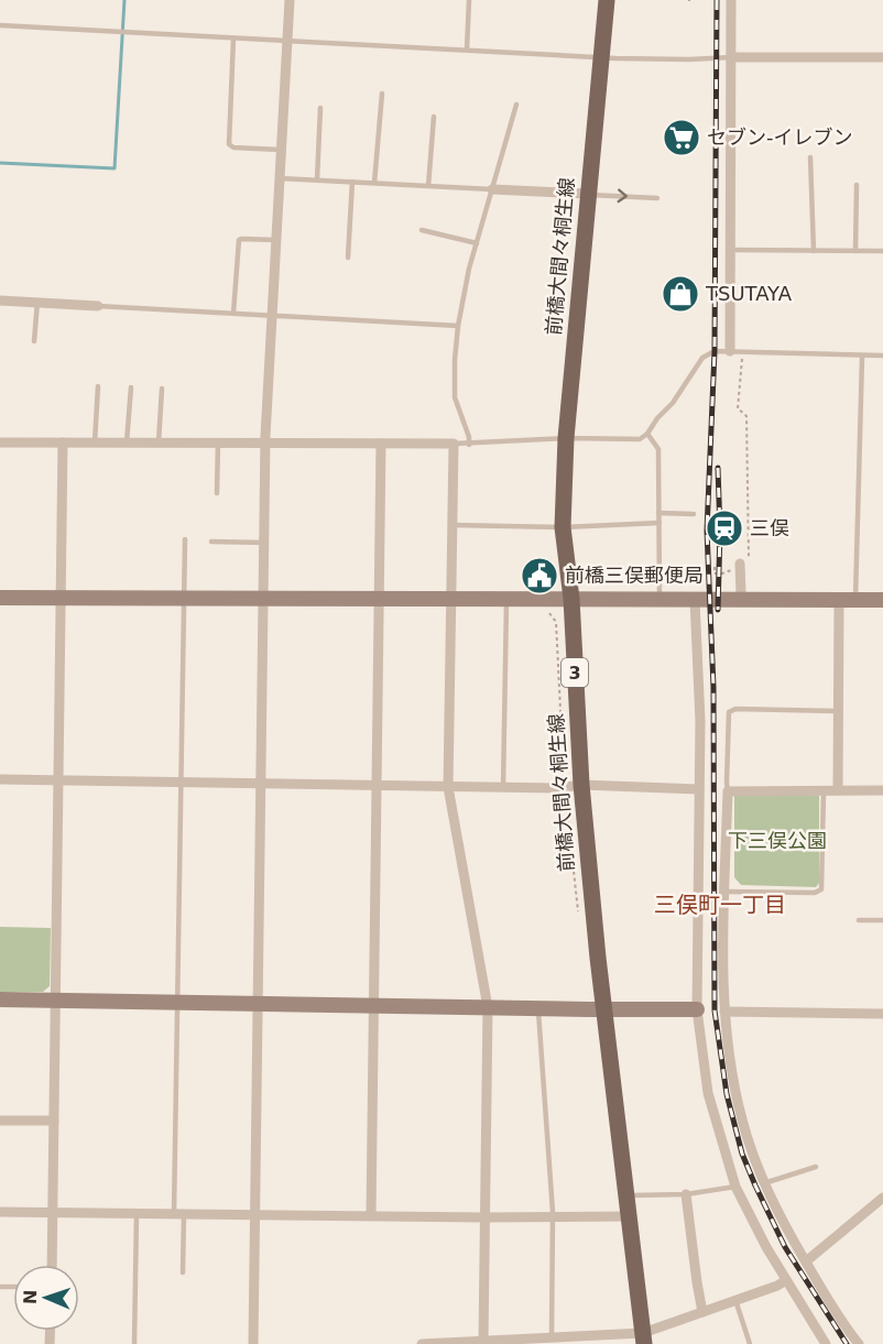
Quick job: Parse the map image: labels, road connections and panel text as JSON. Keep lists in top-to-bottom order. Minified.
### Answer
{"streets":{"main road":["前橋大間々桐生線","3"]},"districts":["三俣町一丁目"],"parks":["下三俣公園"],"places":{"supermarket":["セブン-イレブン"],"shop":["TSUTAYA"],"station":["三俣"],"public building":["前橋三俣郵便局"]},"north":"left"}
